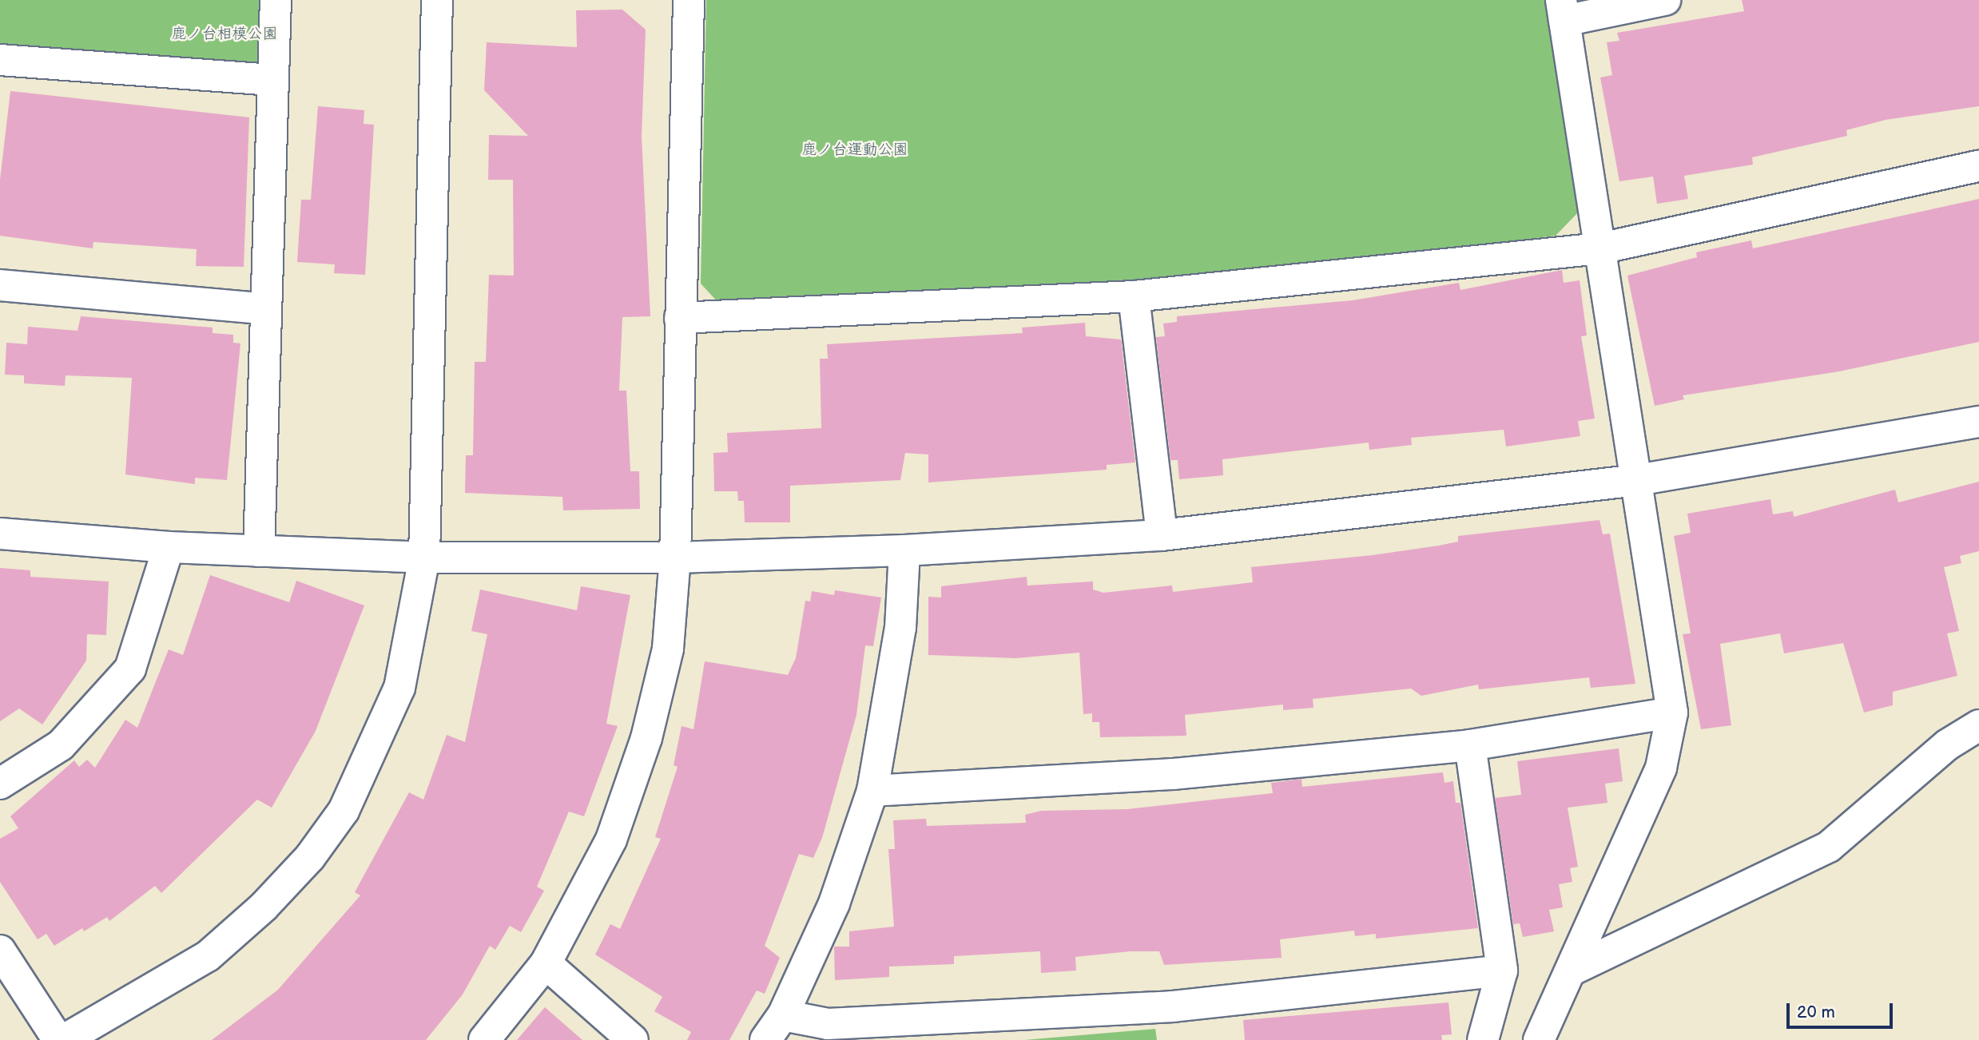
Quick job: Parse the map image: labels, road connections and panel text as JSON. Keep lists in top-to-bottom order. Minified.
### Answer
{"parks":["鹿ノ台相模公園","鹿ノ台運動公園"],"scale_bar":"20 m"}
